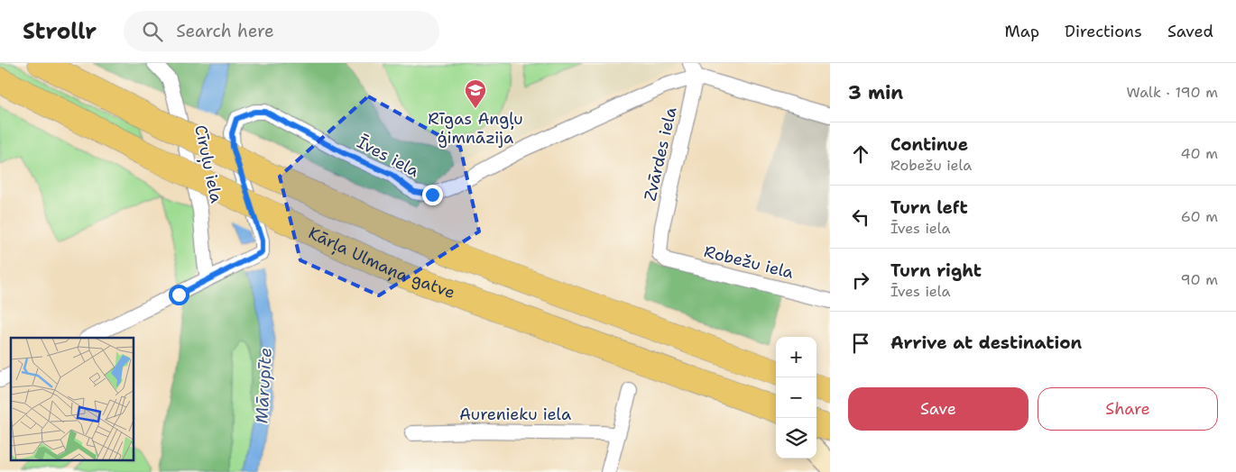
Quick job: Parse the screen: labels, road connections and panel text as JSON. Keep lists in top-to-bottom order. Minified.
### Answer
{"streets":{"highway":["Kārļa Ulmaņa gatve"],"street":["Zvārdes iela","Īves iela","Cīruļu iela","Robežu iela","Aurenieku iela"]},"crossings":[["Zvārdes iela","Īves iela"],["Zvārdes iela","Robežu iela"],["Īves iela","Cīruļu iela"]],"water":["Mārupīte"],"places":{"school or university":["Rīgas Angļu ģimnāzija"]},"page":{"header":"Strollr","search":"Search here","nav":["Map","Directions","Saved"],"heading":["3 min","Walk · 190 m"],"list":[["Continue","Robežu iela","40 m"],["Turn left","Īves iela","60 m"],["Turn right","Īves iela","90 m"],"Arrive at destination"],"map_buttons":["+","−"],"buttons":["Save","Share"]}}
